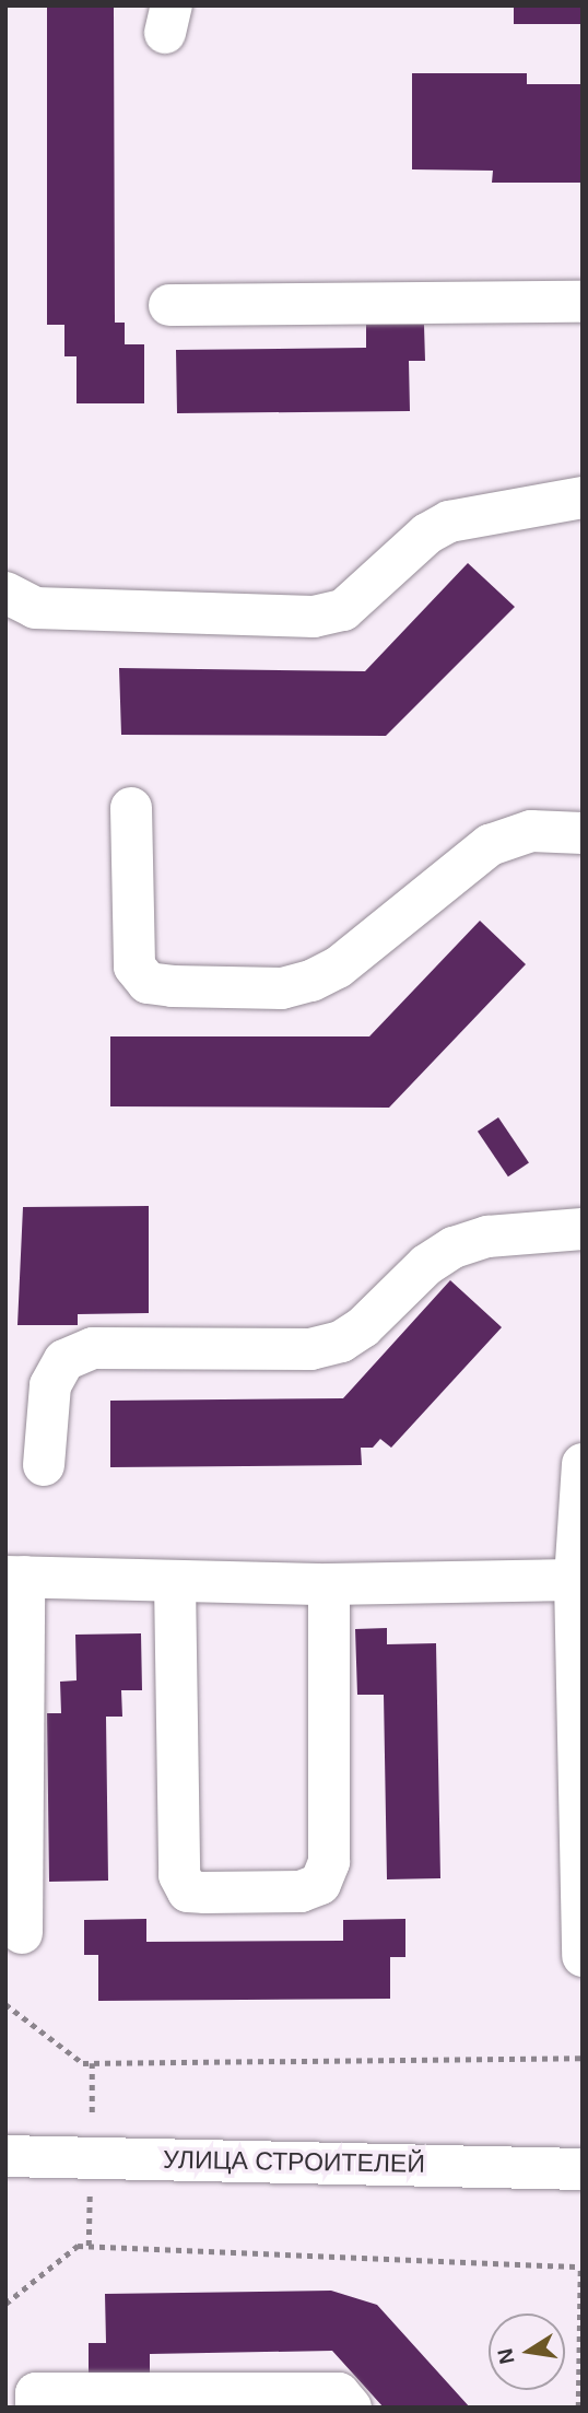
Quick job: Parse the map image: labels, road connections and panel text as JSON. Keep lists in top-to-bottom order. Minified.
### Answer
{"streets":{"street":["УЛИЦА СТРОИТЕЛЕЙ"]},"north":"left"}
